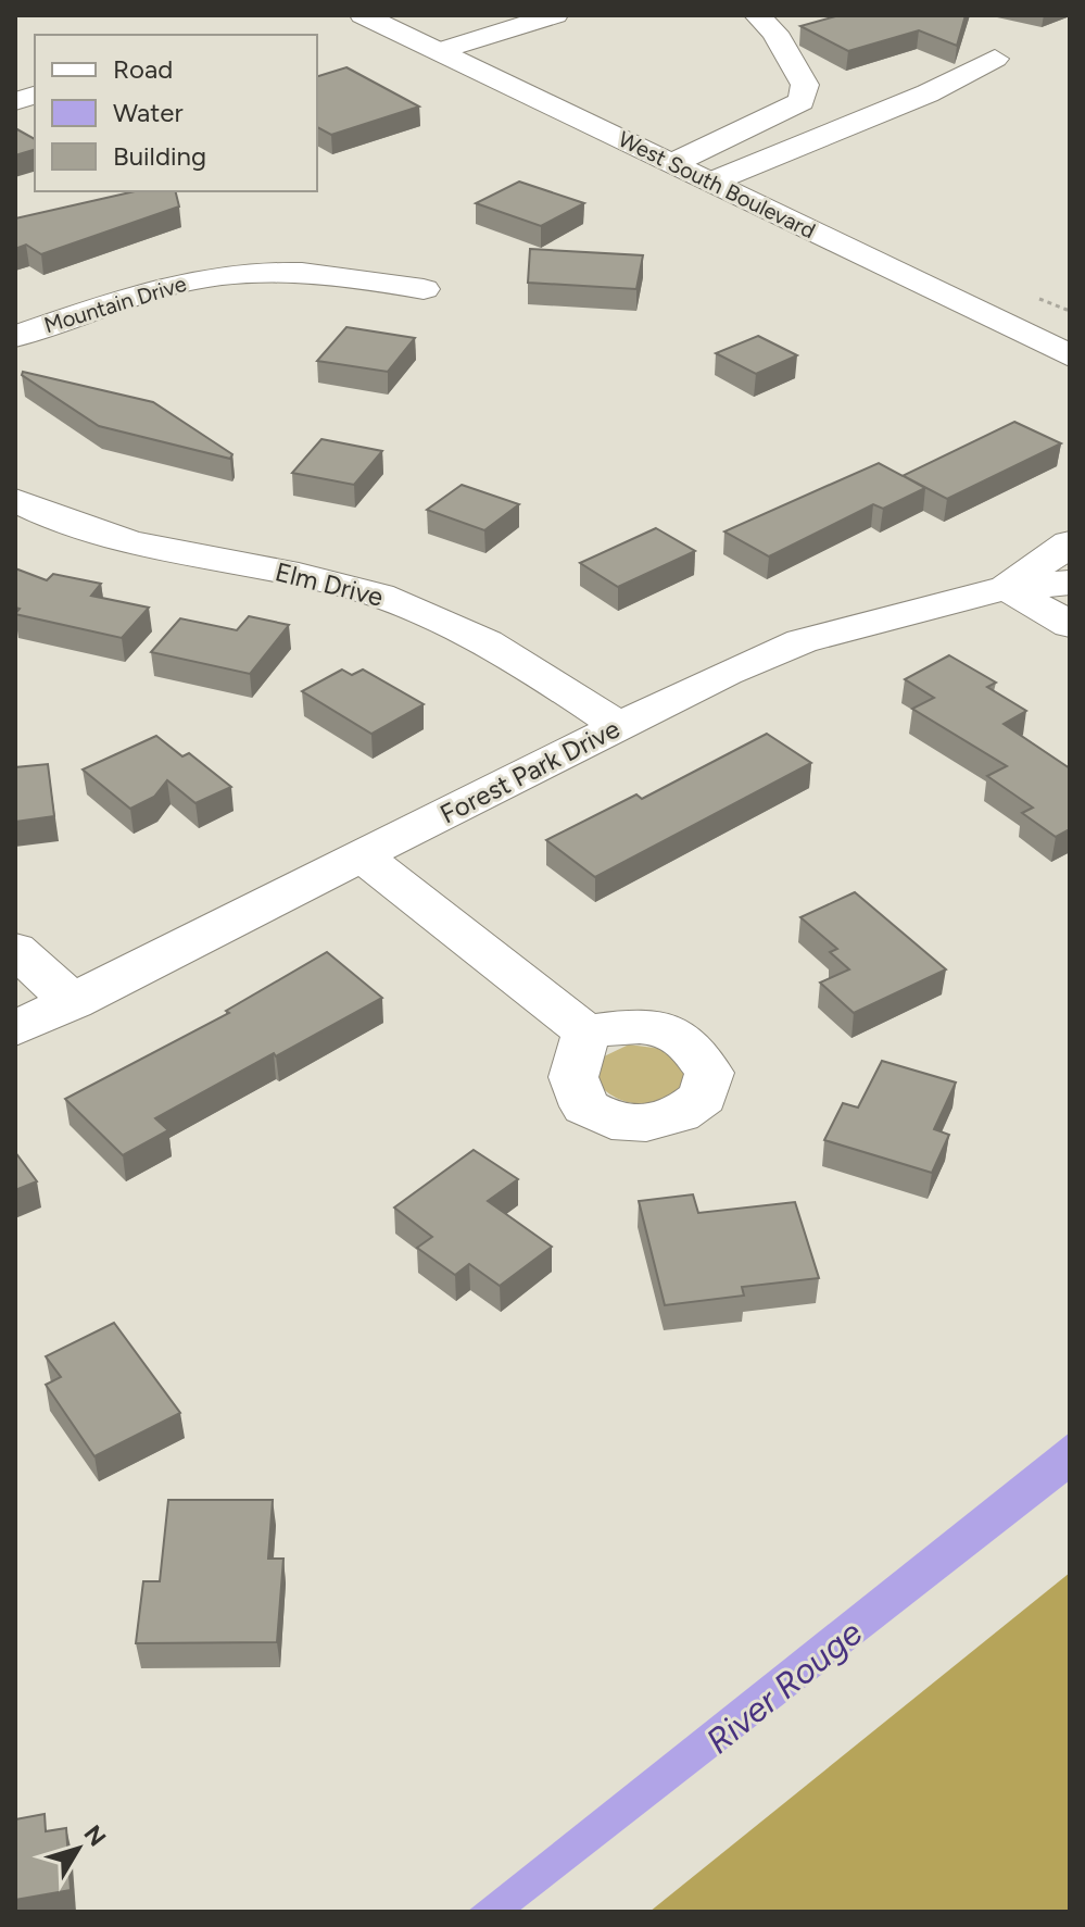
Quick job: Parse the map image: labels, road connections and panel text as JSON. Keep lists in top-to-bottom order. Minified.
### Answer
{"streets":{"street":["West South Boulevard","Mountain Drive","Elm Drive","Forest Park Drive"]},"crossings":[["Elm Drive","Forest Park Drive"]],"water":["River Rouge"],"legend":["Road","Water","Building"],"north":"top right"}
